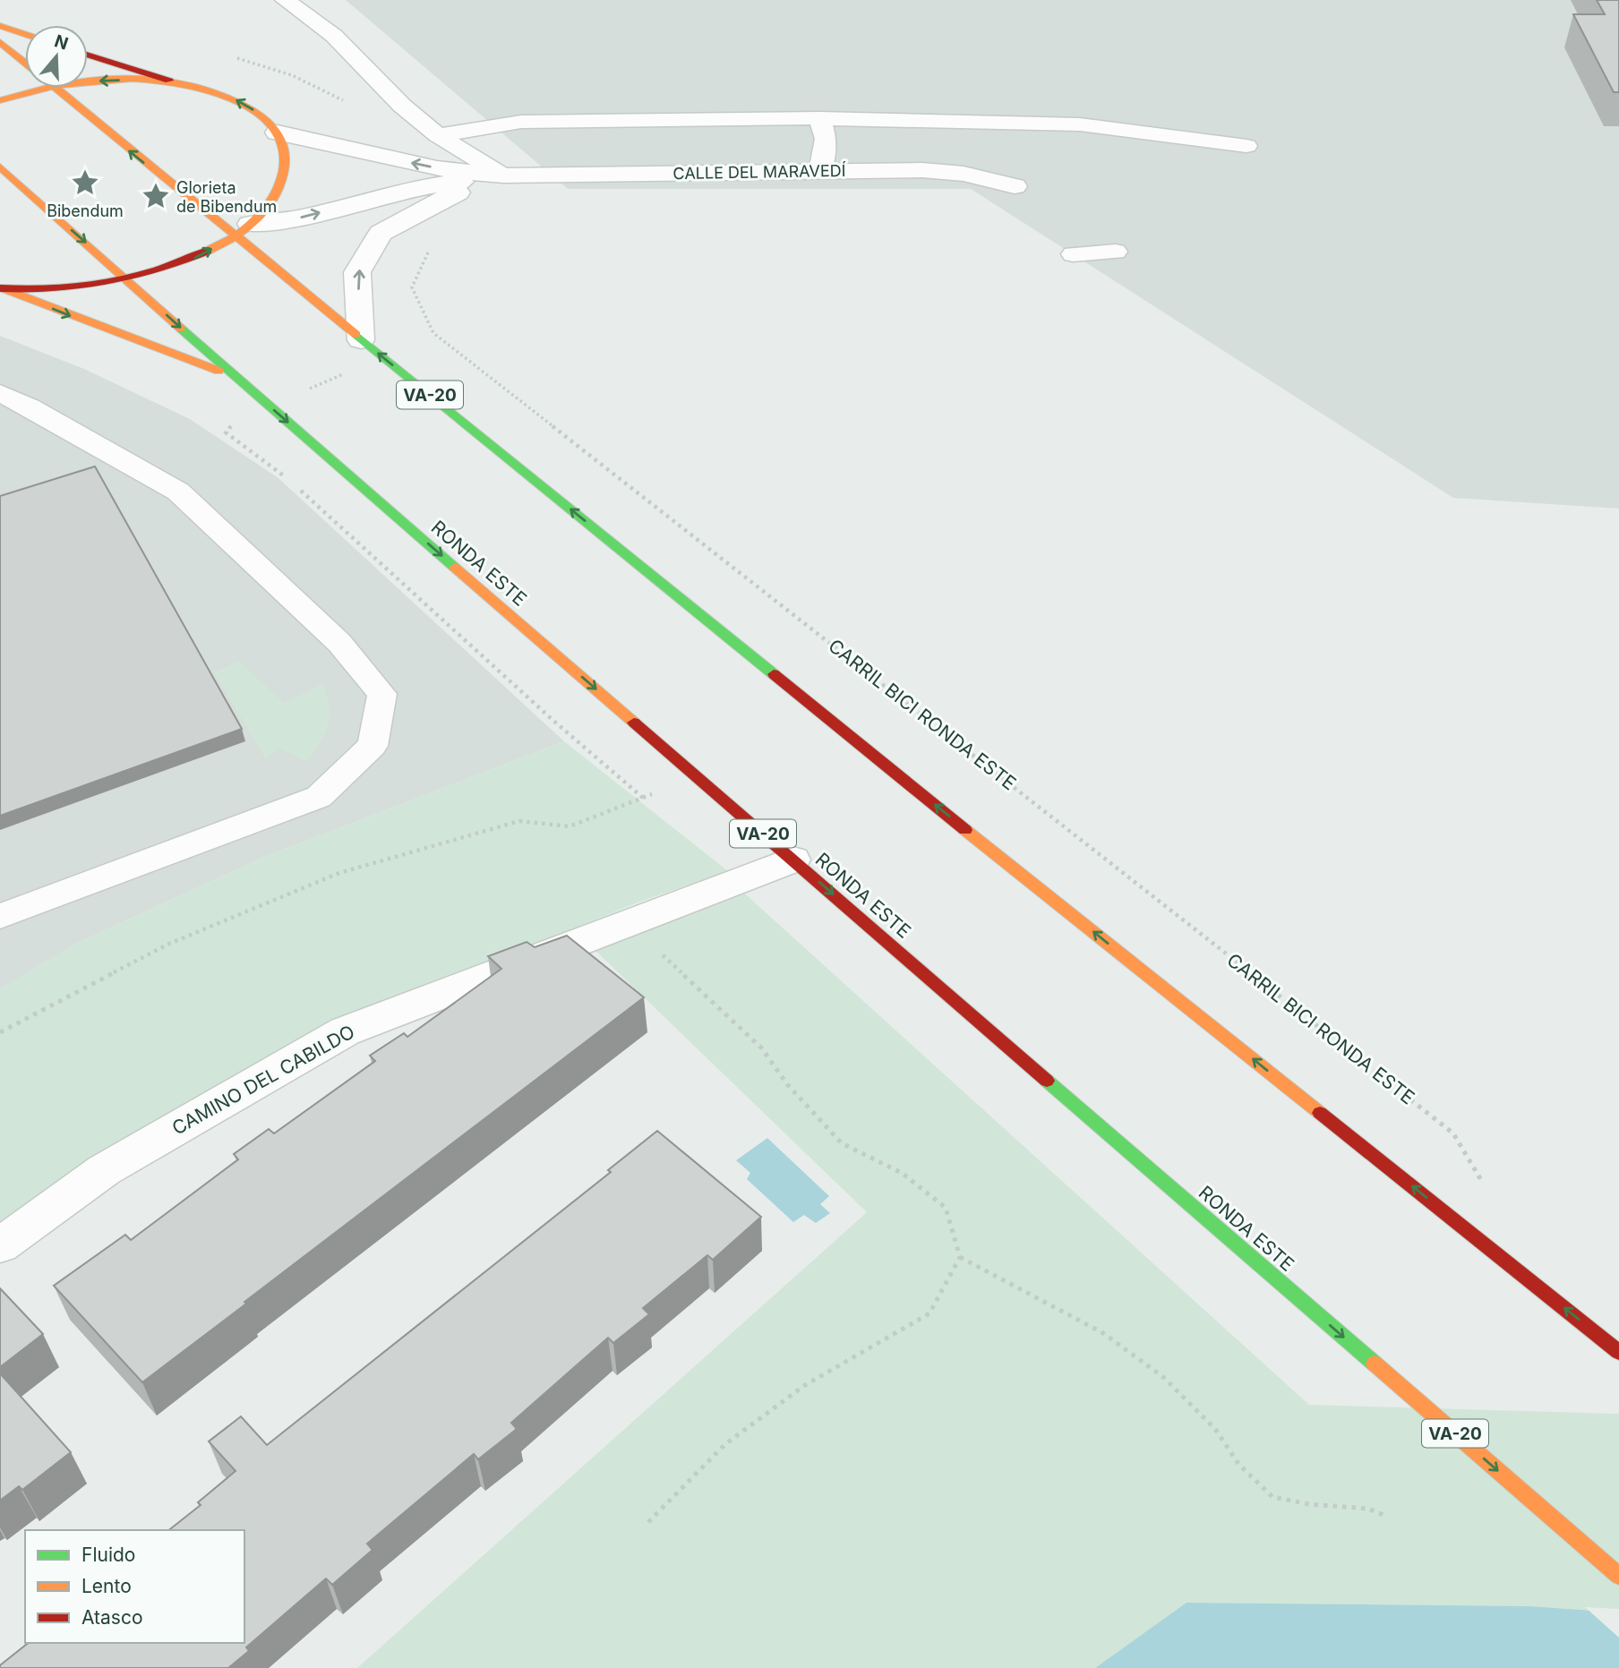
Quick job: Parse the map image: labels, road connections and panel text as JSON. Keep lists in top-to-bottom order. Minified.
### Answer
{"streets":{"main road":["VA-20","RONDA ESTE"],"street":["CALLE DEL MARAVEDÍ","CAMINO DEL CABILDO"],"path":["CARRIL BICI RONDA ESTE"]},"crossings":[["CALLE DEL MARAVEDÍ","VA-20"],["RONDA ESTE","CAMINO DEL CABILDO"]],"places":{"place":["Bibendum","Glorieta de Bibendum"]},"legend":["Fluido","Lento","Atasco"],"north":"top"}
